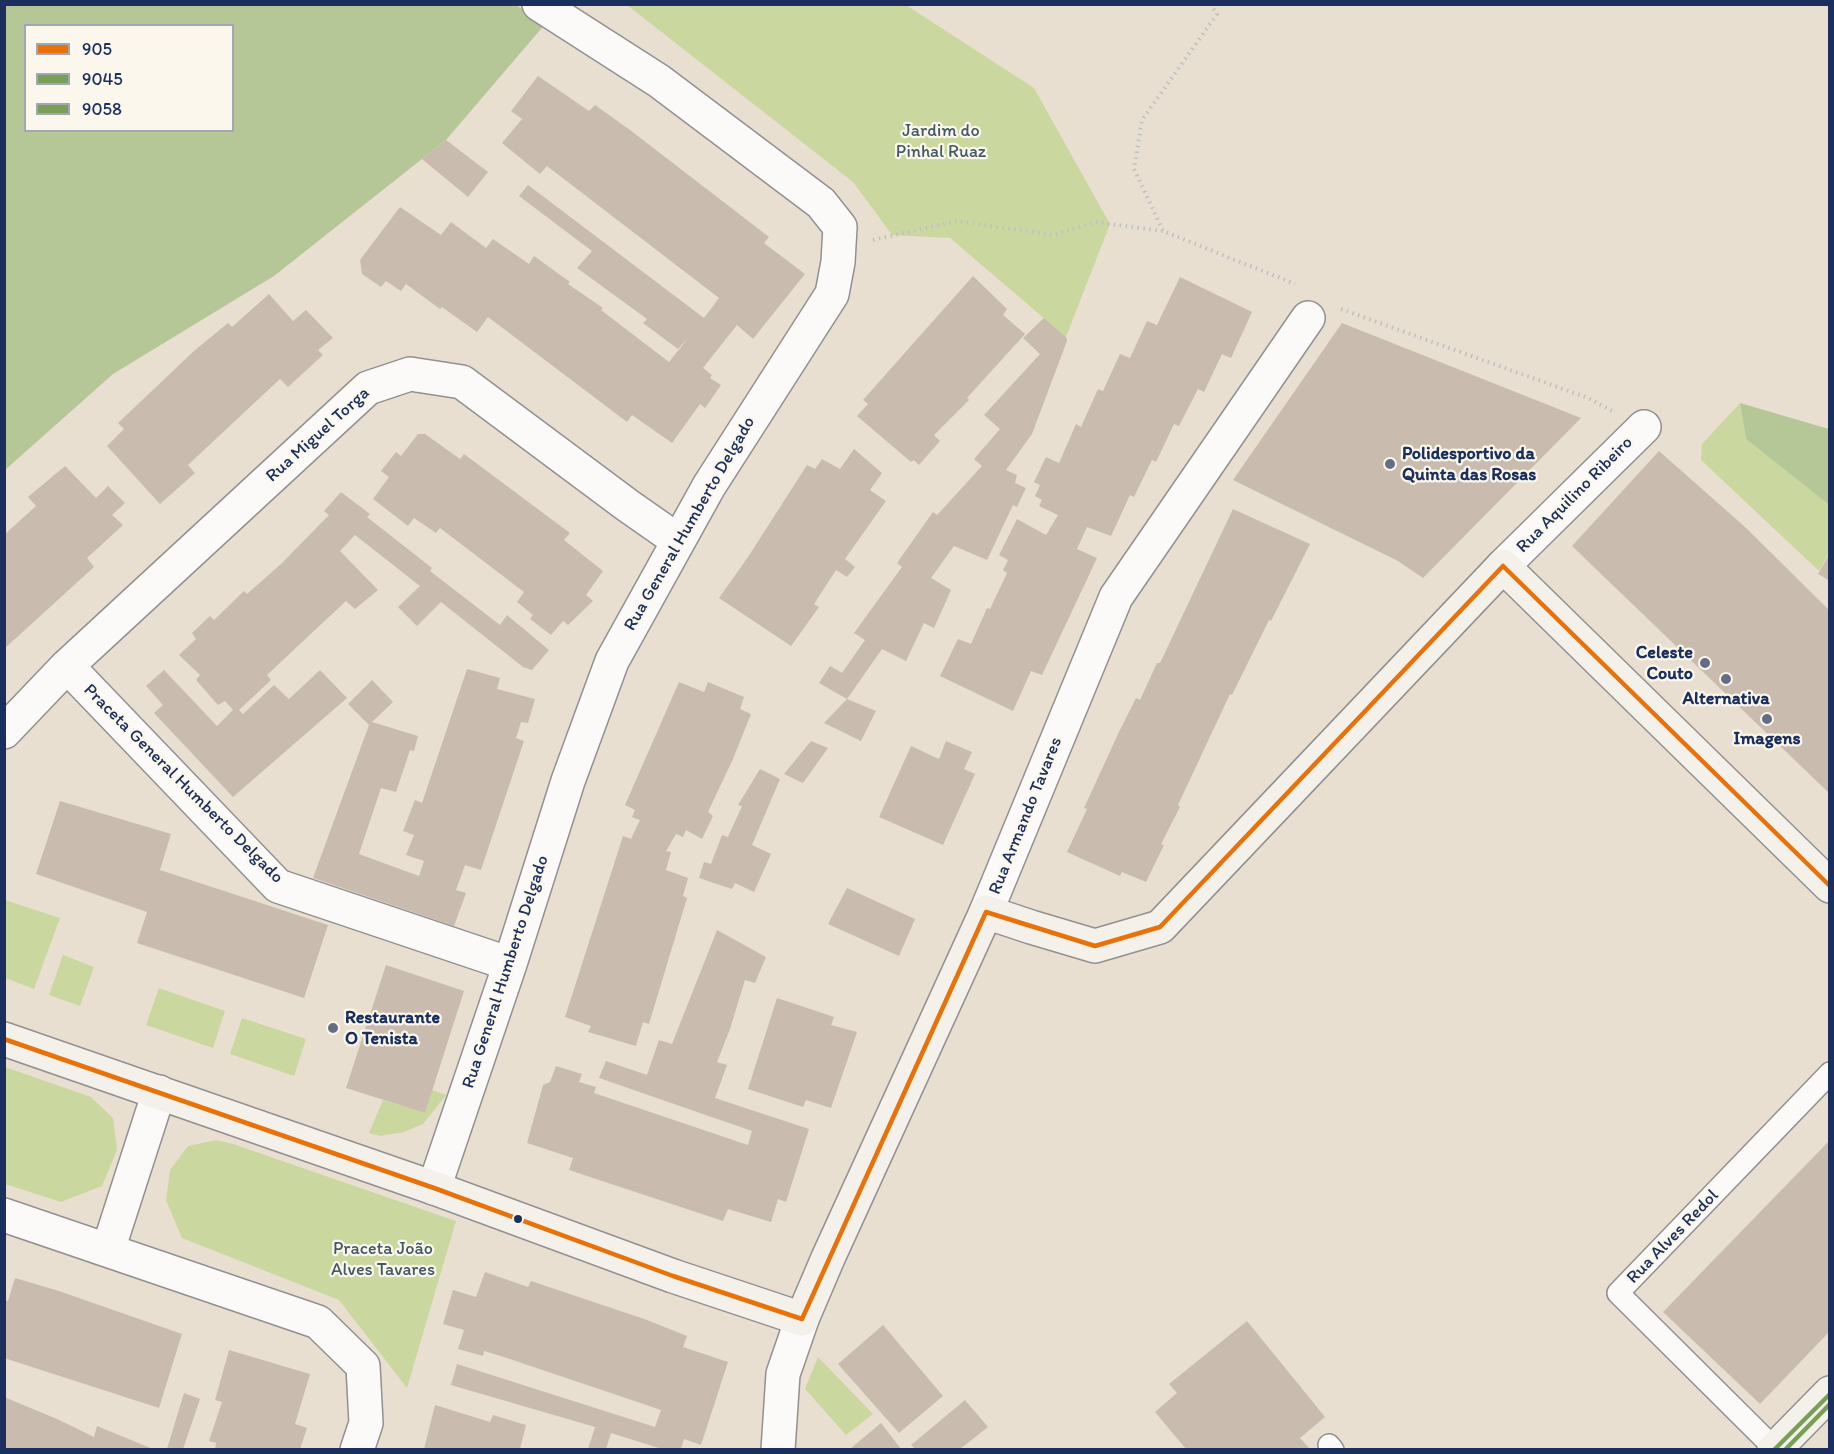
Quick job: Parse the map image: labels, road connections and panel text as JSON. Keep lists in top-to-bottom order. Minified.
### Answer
{"streets":{"street":["Rua Miguel Torga","Rua Aquilino Ribeiro","Rua General Humberto Delgado","Praceta General Humberto Delgado","Rua Armando Tavares"],"lane":["Rua Alves Redol"]},"crossings":[["Rua Miguel Torga","Rua General Humberto Delgado"],["Rua Miguel Torga","Praceta General Humberto Delgado"],["Rua Aquilino Ribeiro","Rua Armando Tavares"],["Rua General Humberto Delgado","Praceta General Humberto Delgado"]],"parks":["Jardim do Pinhal Ruaz","Praceta João Alves Tavares"],"places":["Polidesportivo da Quinta das Rosas","Celeste Couto","Alternativa","Imagens","Restaurante O Tenista"],"lines":["transit line 905","transit line 9045","transit line 9058"],"legend":["905","9045","9058"]}
